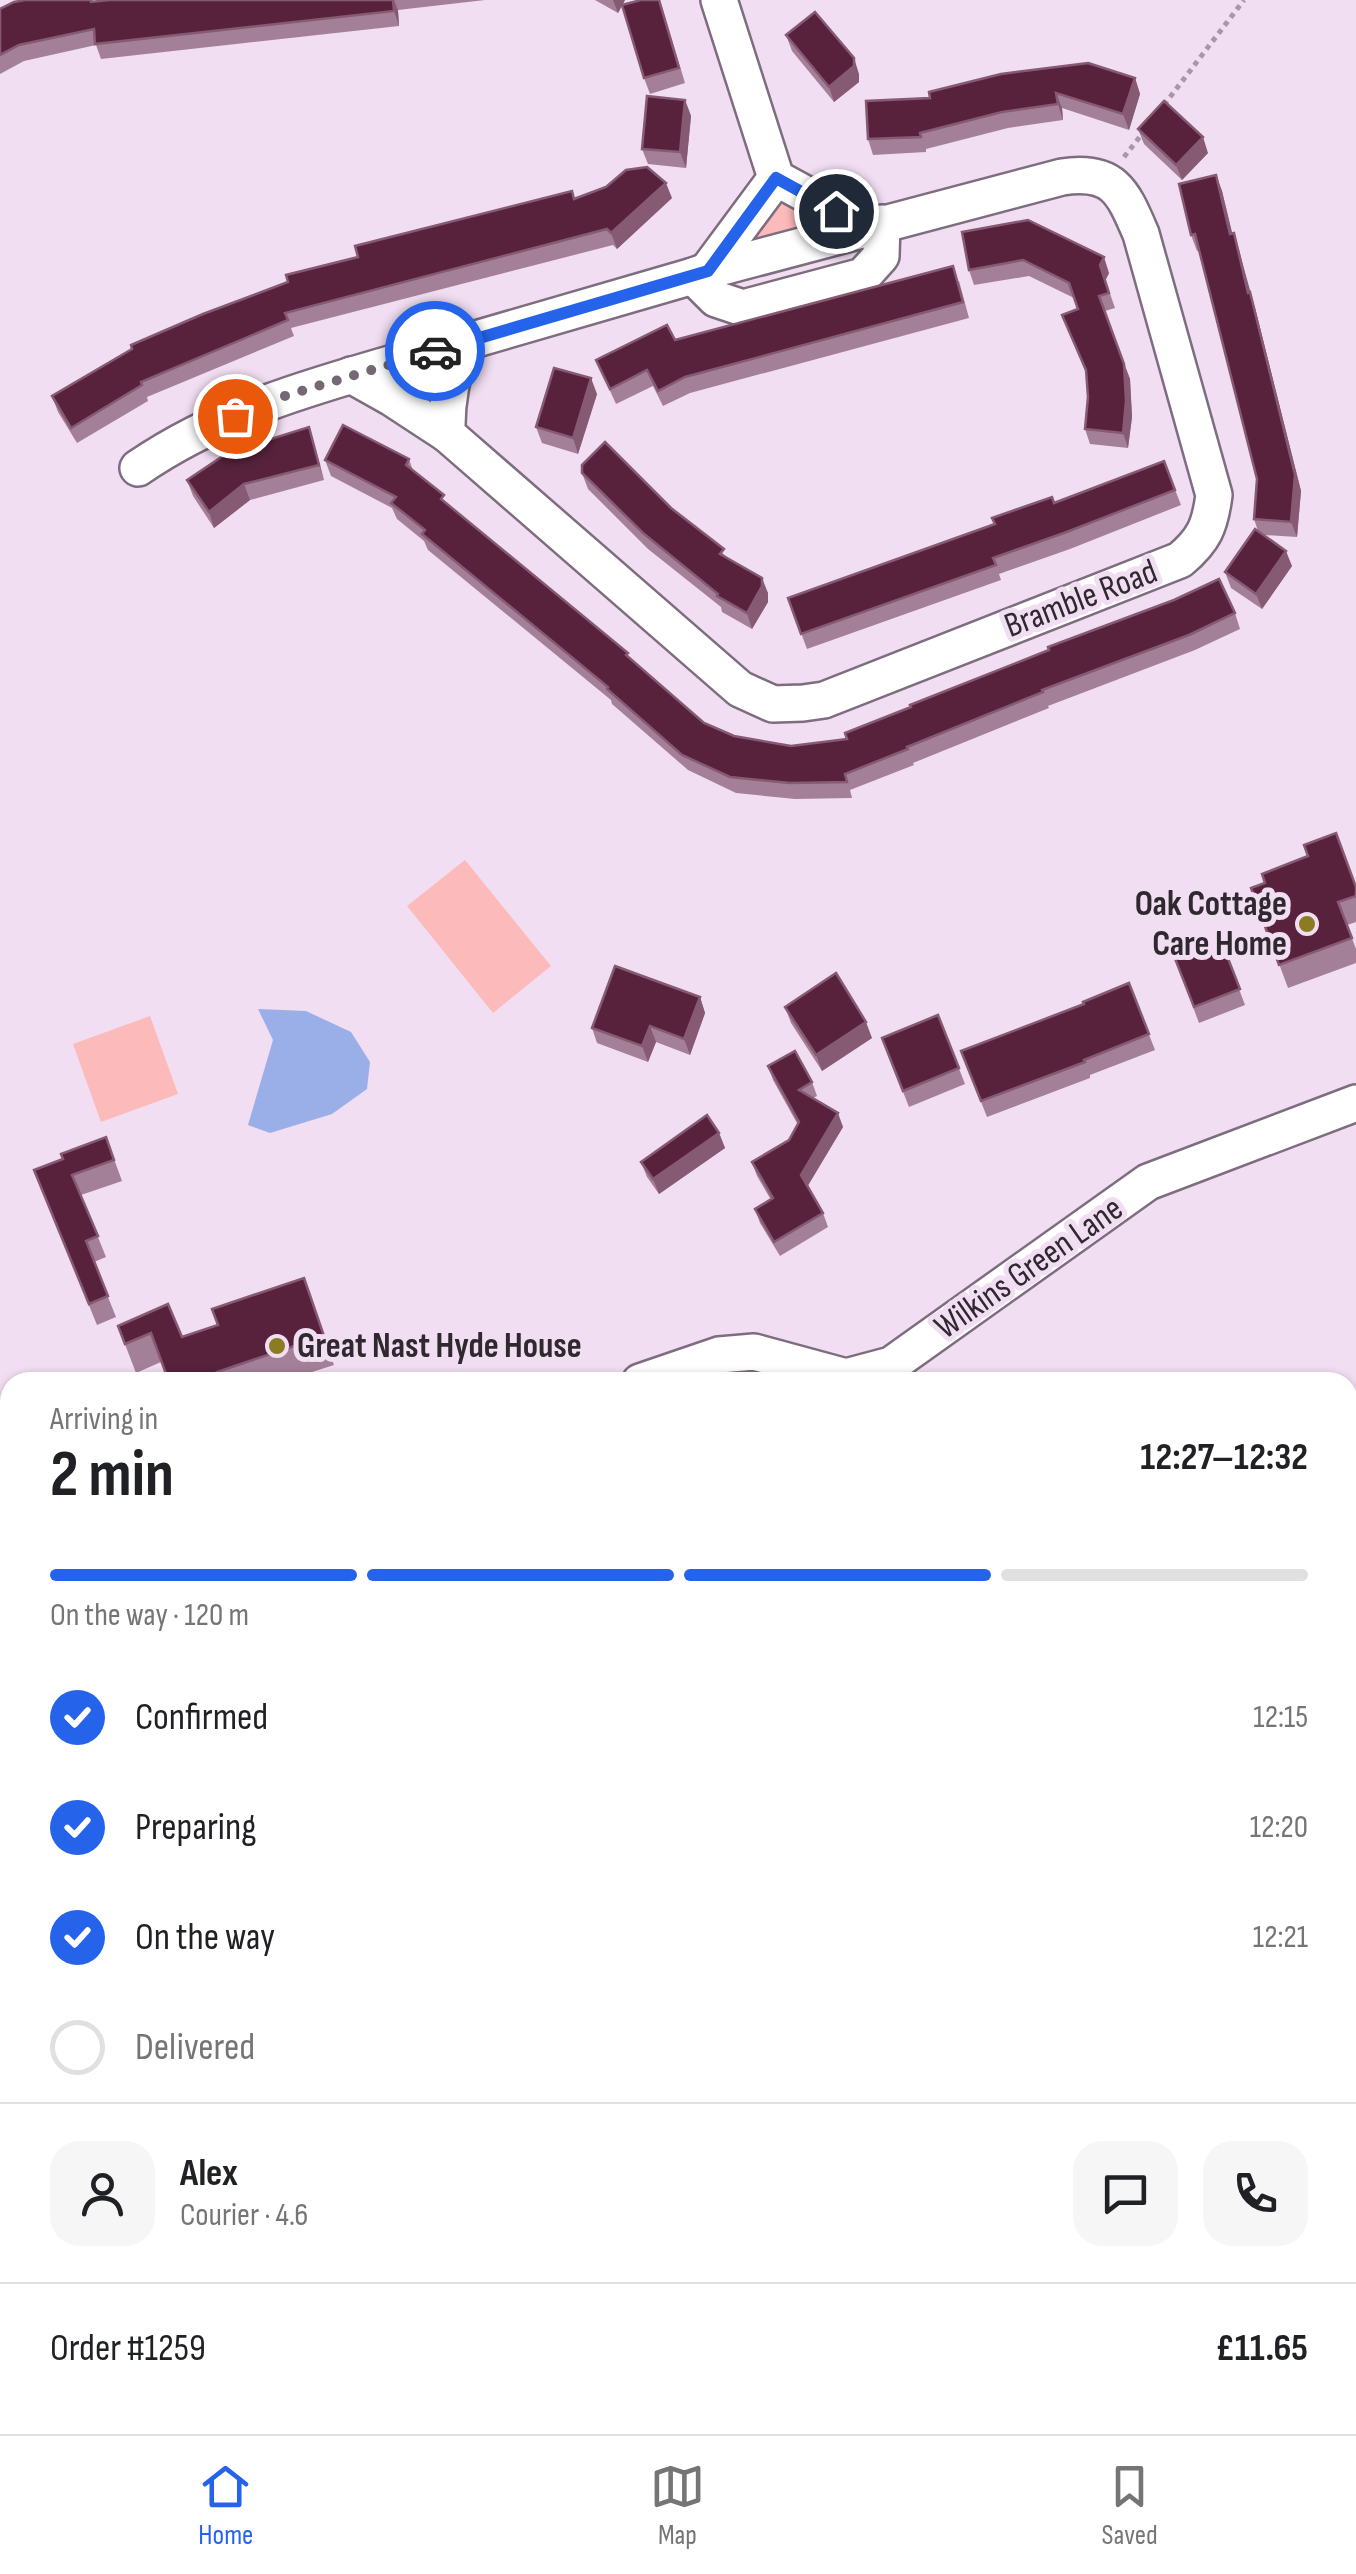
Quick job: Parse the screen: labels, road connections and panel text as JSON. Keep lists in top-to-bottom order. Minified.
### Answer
{"streets":{"street":["Bramble Road","Wilkins Green Lane"]},"places":["Oak Cottage Care Home","Great Nast Hyde House"],"page":{"heading":["2 min","Arriving in","12:27–12:32"],"panel":["Alex","Courier · 4.6","Order #1259","£11.65"],"bar":"On the way · 120 m","list":[["Confirmed","12:15"],["Preparing","12:20"],["On the way","12:21"],"Delivered"],"tabs":["Home","Map","Saved"]}}
